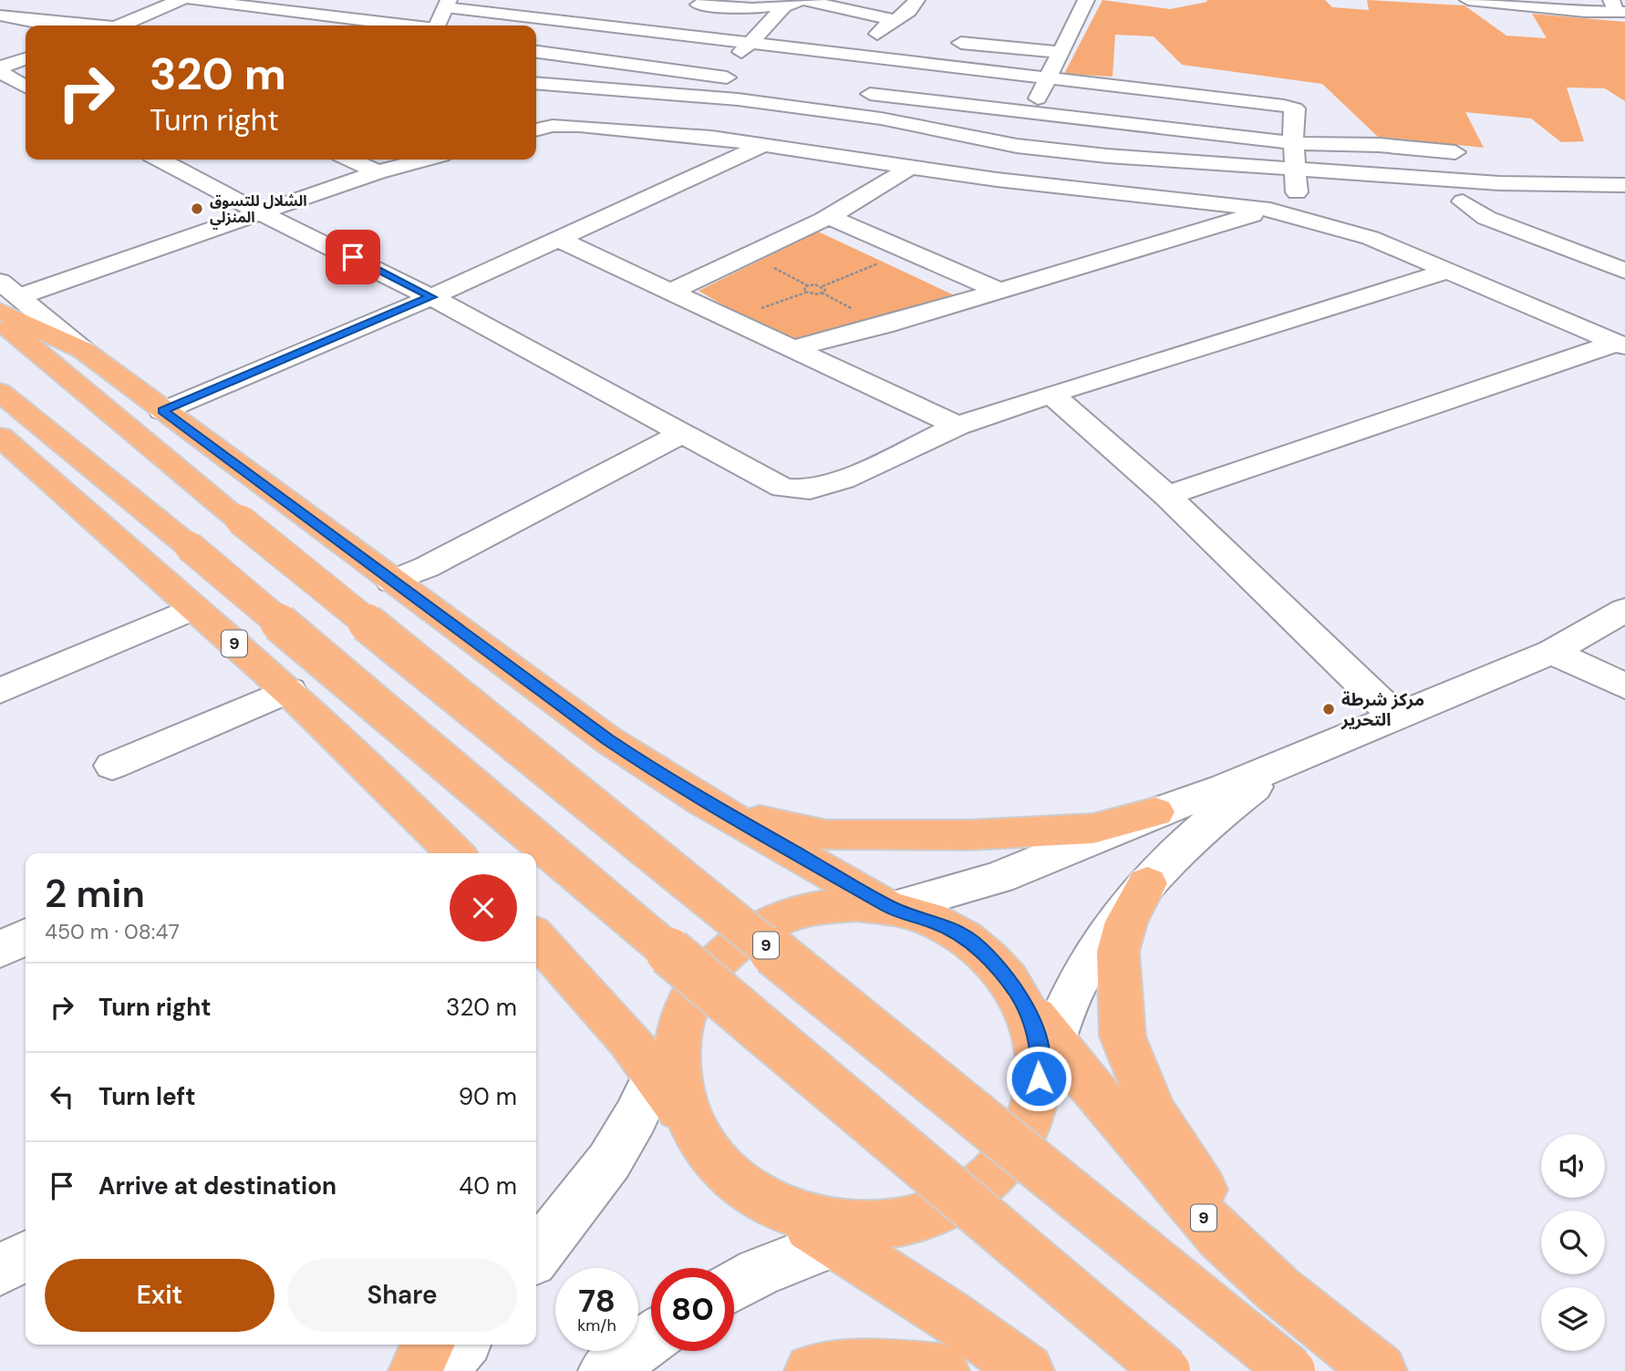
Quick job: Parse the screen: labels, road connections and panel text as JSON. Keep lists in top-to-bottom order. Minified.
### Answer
{"streets":{"highway":["9"]},"places":["الشلال للتسوق المنزلي","مركز شرطة التحرير"],"page":{"turn":["320 m","Turn right"],"heading":["2 min","450 m · 08:47"],"list":[{"name":"Turn right","value":"320 m"},{"name":"Turn left","value":"90 m"},{"name":"Arrive at destination","value":"40 m"}],"buttons":["Exit","Share"],"speed":"78 km/h","limit":"80"}}
